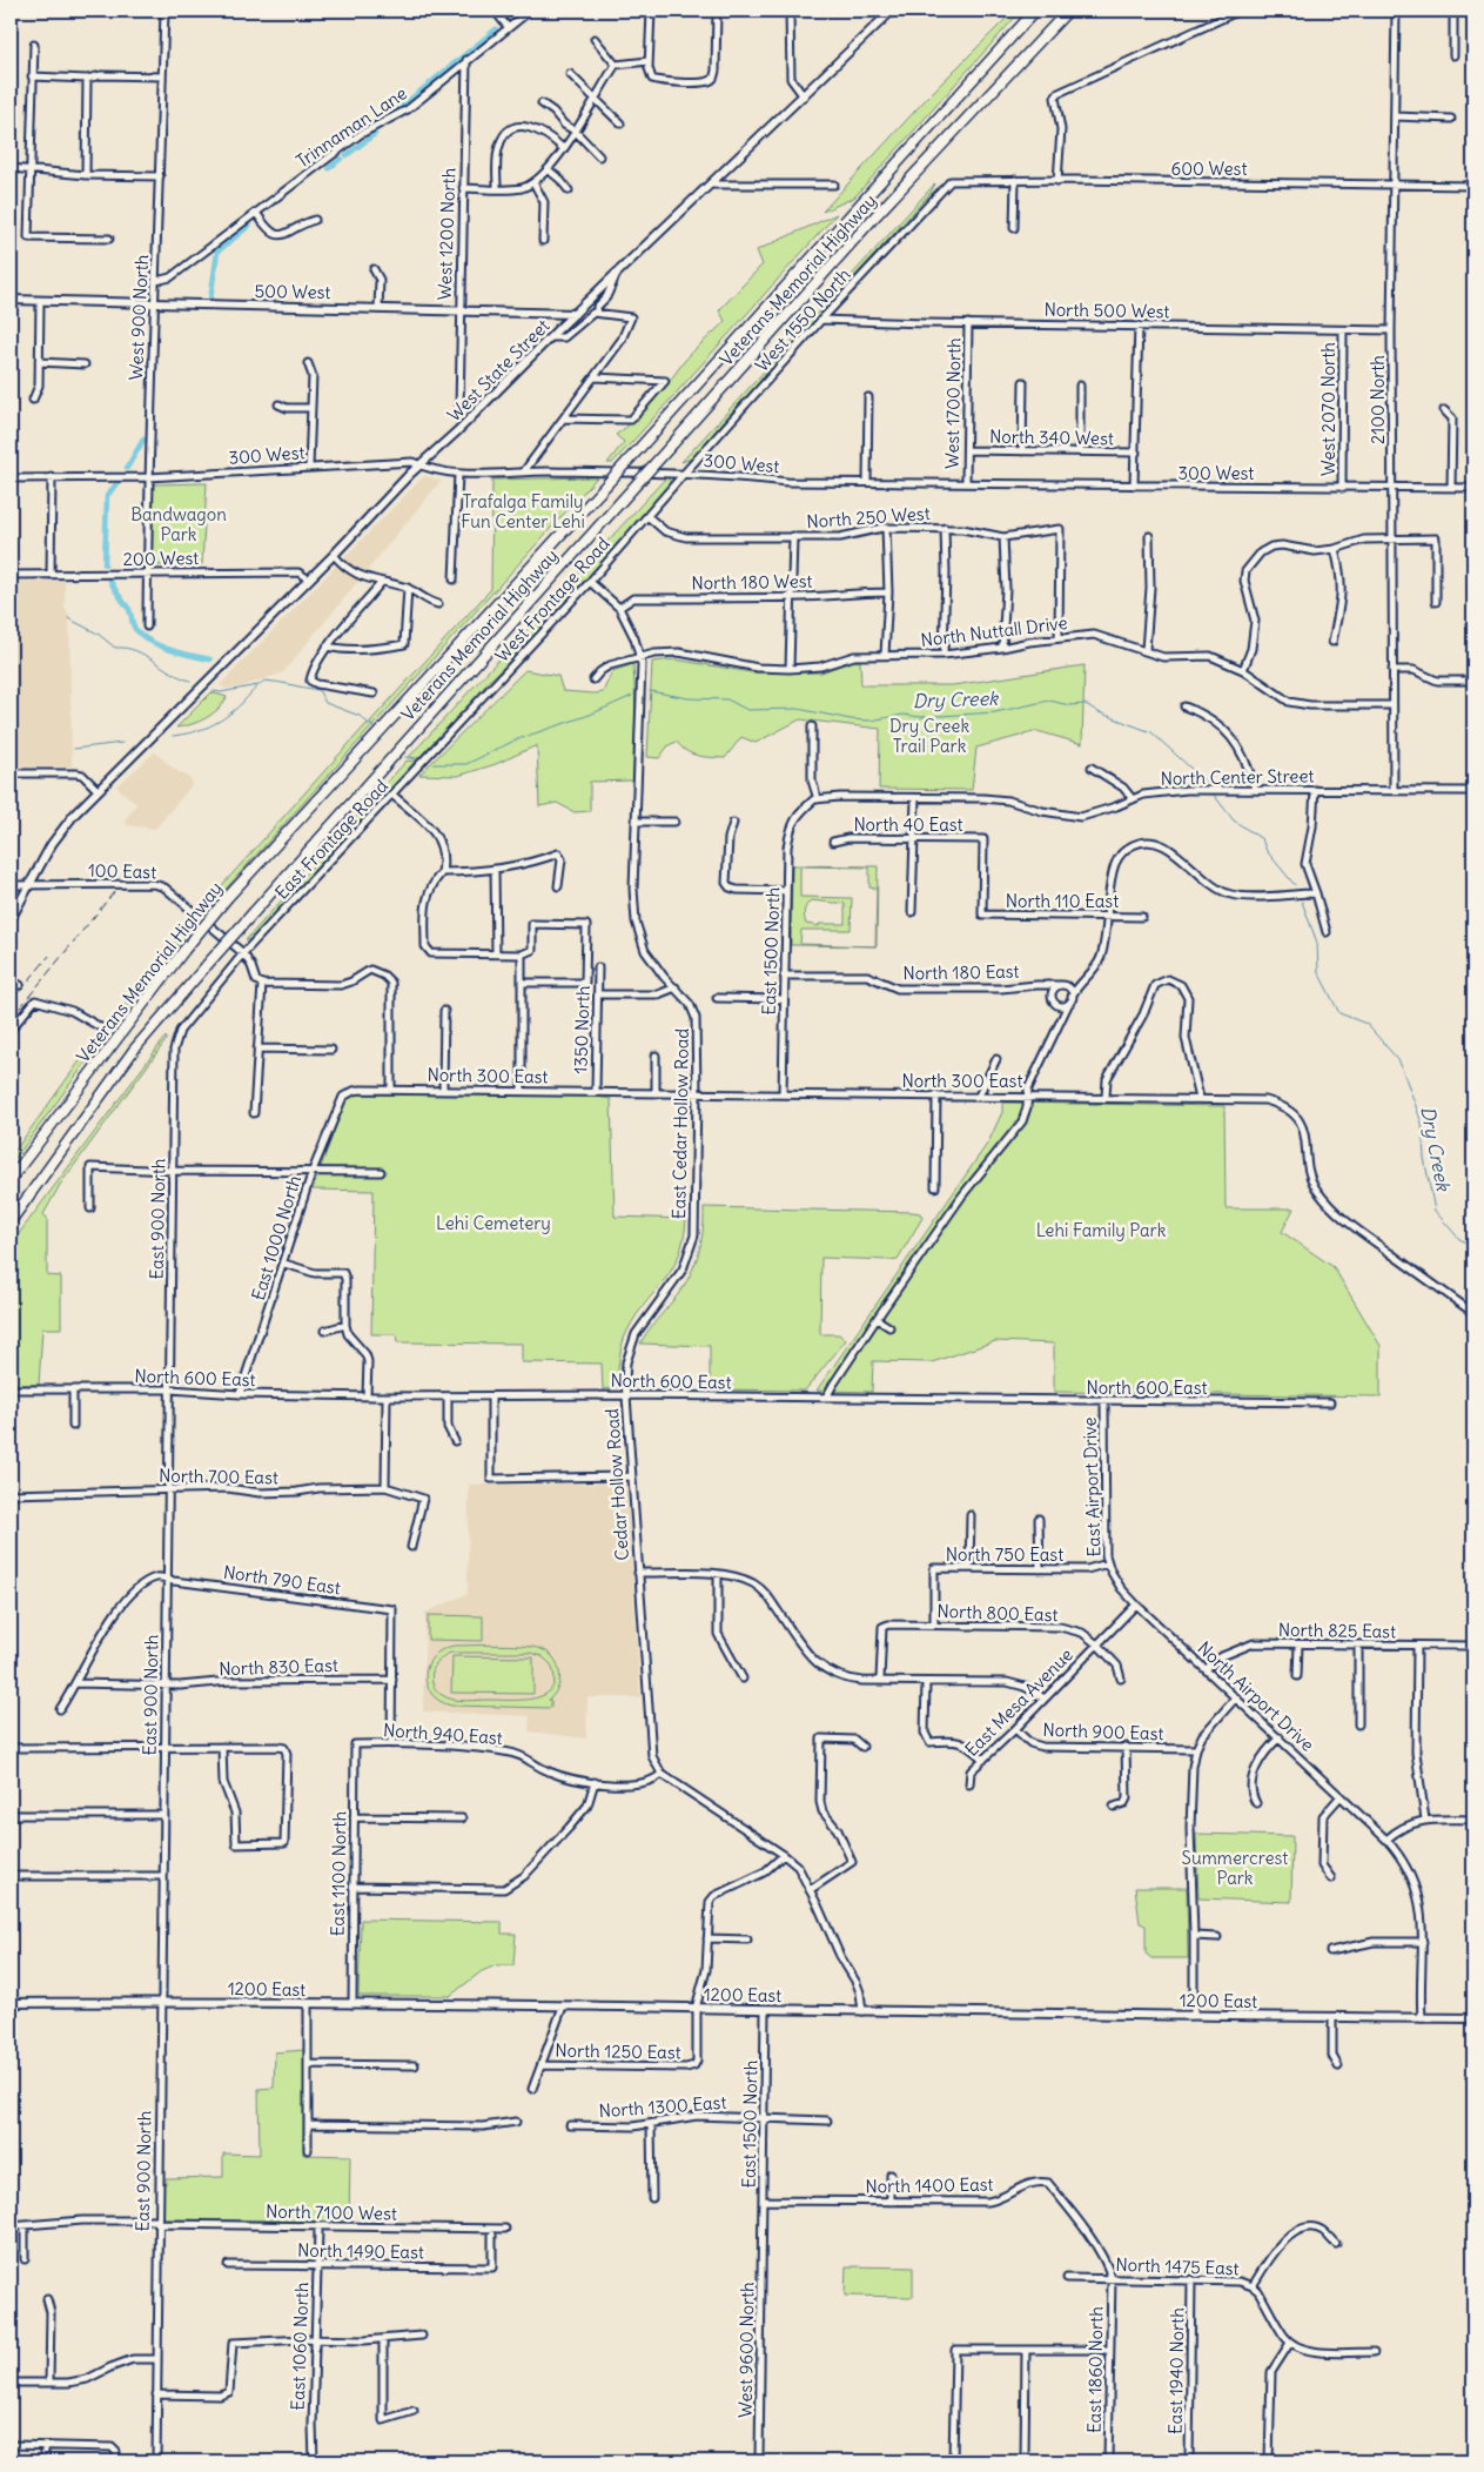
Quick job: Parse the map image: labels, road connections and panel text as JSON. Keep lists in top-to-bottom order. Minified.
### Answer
{"streets":{"highway":["Veterans Memorial Highway"],"main road":["500 West","West State Street","1200 East"],"street":["Trinnaman Lane","600 West","West 1200 North","North 500 West","West 900 North","West 1550 North","2100 North","West 1700 North","West 2070 North","North 340 West","300 West","North 250 West","200 West","North 180 West","West Frontage Road","North Nuttall Drive","North Center Street","North 40 East","East Frontage Road","100 East","North 110 East","East 1500 North","North 180 East","1350 North","North 300 East","East Cedar Hollow Road","East 900 North","East 1000 North","North 600 East","North 700 East","Cedar Hollow Road","East Airport Drive","North 750 East","North 790 East","North 800 East","North 825 East","North 830 East","North Airport Drive","East Mesa Avenue","North 900 East","North 940 East","East 1100 North","North 1250 East","North 1300 East","North 1400 East","North 7100 West","North 1490 East","North 1475 East","East 1060 North","West 9600 North","East 1860 North","East 1940 North"]},"crossings":[["Trinnaman Lane","West 1200 North"],["Trinnaman Lane","West 900 North"],["600 West","West 1550 North"],["600 West","2100 North"],["West 1200 North","500 West"],["500 West","West 900 North"],["500 West","West State Street"],["North 500 West","West 1550 North"],["North 500 West","2100 North"],["North 500 West","West 1700 North"],["North 500 West","West 2070 North"],["West 900 North","300 West"],["West 900 North","200 West"],["West 1550 North","300 West"],["West 1550 North","West Frontage Road"],["West State Street","300 West"],["West State Street","200 West"],["West State Street","100 East"],["2100 North","300 West"],["2100 North","North Nuttall Drive"],["2100 North","North Center Street"],["West 1700 North","North 340 West"],["West 1700 North","300 West"],["West 2070 North","300 West"],["300 West","West Frontage Road"],["North 250 West","West Frontage Road"],["North 250 West","North Nuttall Drive"],["North 180 West","East Cedar Hollow Road"],["West Frontage Road","East Frontage Road"],["North Nuttall Drive","East Cedar Hollow Road"],["North Center Street","East 1500 North"],["North 40 East","North 110 East"],["East Frontage Road","100 East"],["East Frontage Road","East 900 North"],["100 East","East 900 North"],["East 1500 North","North 180 East"],["East 1500 North","North 300 East"],["East 1500 North","1200 East"],["East 1500 North","North 1300 East"],["East 1500 North","North 1400 East"],["East 1500 North","West 9600 North"],["1350 North","North 300 East"],["North 300 East","East Cedar Hollow Road"],["North 300 East","East 1000 North"],["East Cedar Hollow Road","North 600 East"],["East Cedar Hollow Road","Cedar Hollow Road"],["East 900 North","North 600 East"],["East 900 North","North 700 East"],["East 900 North","North 790 East"],["East 900 North","North 830 East"],["East 900 North","1200 East"],["East 900 North","North 7100 West"],["East 1000 North","North 600 East"],["North 600 East","Cedar Hollow Road"],["North 600 East","East Airport Drive"],["East Airport Drive","North 750 East"],["East Airport Drive","North Airport Drive"],["North 750 East","North 800 East"],["North 790 East","North 830 East"],["North 800 East","East Mesa Avenue"],["North 825 East","North Airport Drive"],["North Airport Drive","East Mesa Avenue"],["East Mesa Avenue","North 900 East"],["North 940 East","East 1100 North"],["East 1100 North","1200 East"],["1200 East","North 1250 East"],["North 1400 East","North 1475 East"],["North 1400 East","East 1860 North"],["North 1490 East","East 1060 North"],["North 1475 East","East 1860 North"],["North 1475 East","East 1940 North"]],"water":["Dry Creek"],"parks":["Trafalga Family Fun Center Lehi","Bandwagon Park","Dry Creek Trail Park","Lehi Cemetery","Lehi Family Park","Summercrest Park"]}
